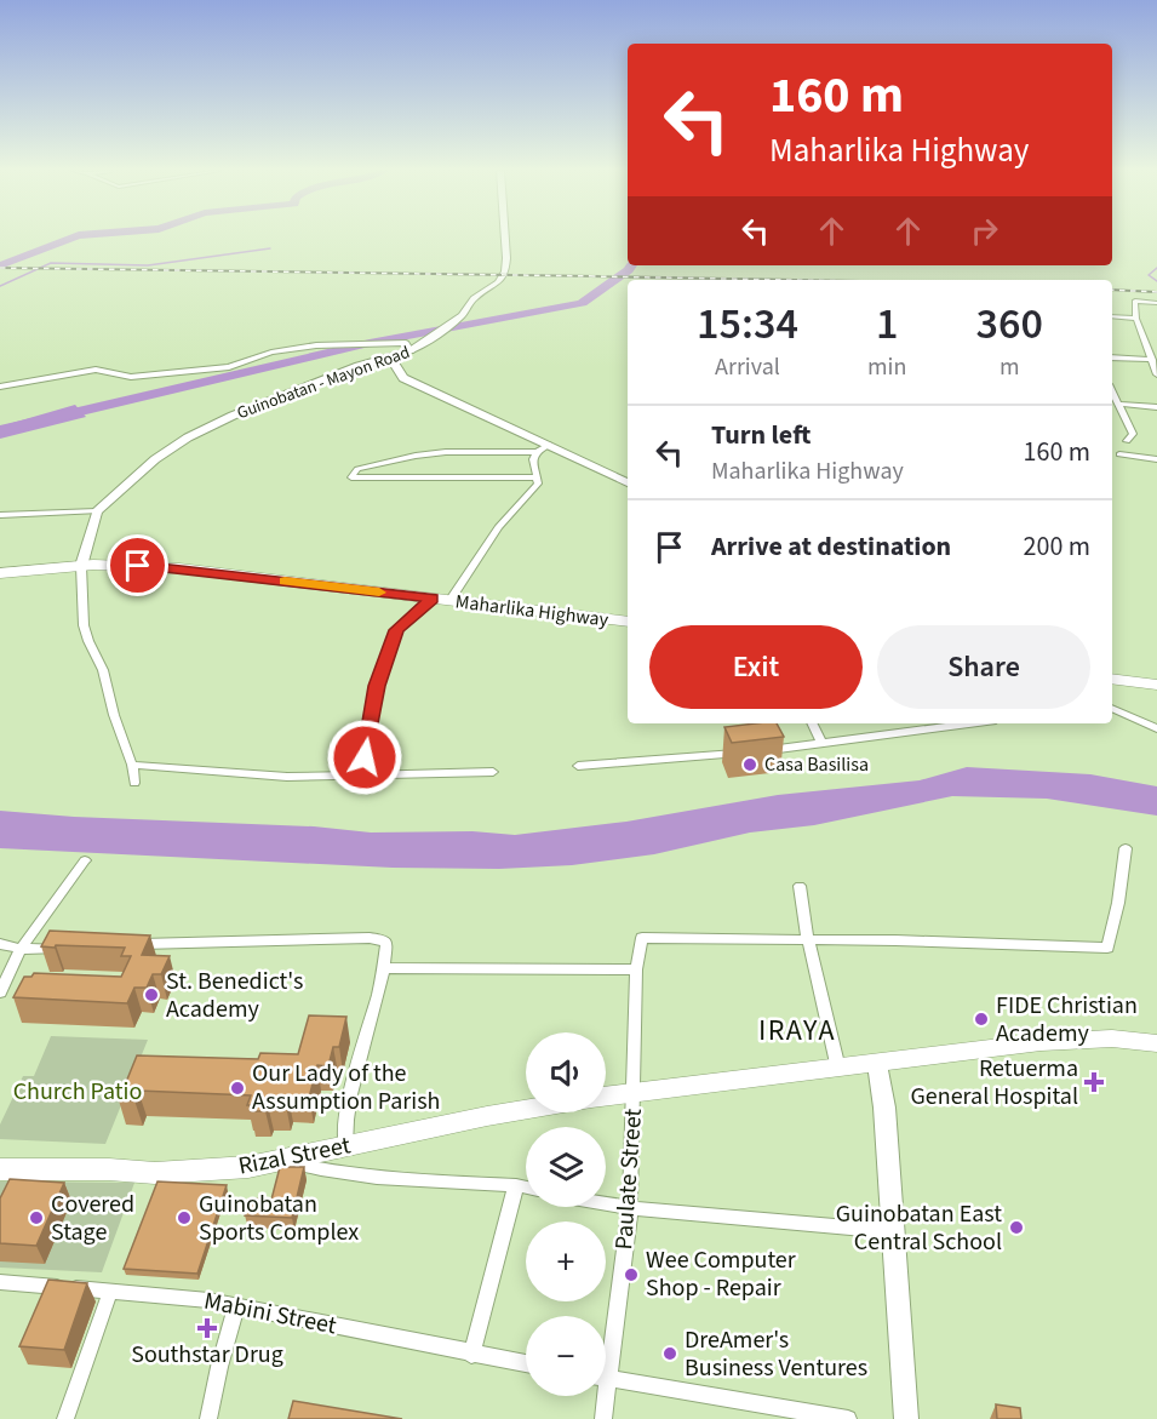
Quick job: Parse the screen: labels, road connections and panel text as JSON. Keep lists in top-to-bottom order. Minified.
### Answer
{"streets":{"highway":["Maharlika Highway"],"main road":["Guinobatan - Mayon Road","Rizal Street"],"street":["Paulate Street","Mabini Street"]},"districts":["IRAYA"],"parks":["Church Patio"],"places":{"other":["Casa Basilisa","St. Benedict's Academy","FIDE Christian Academy","Our Lady of the Assumption Parish","Covered Stage","Guinobatan Sports Complex","Guinobatan East Central School","Wee Computer Shop - Repair","DreAmer's Business Ventures"],"health":["Retuerma General Hospital","Southstar Drug"]},"page":{"turn":["160 m","Maharlika Highway"],"eta":["15:34","Arrival","1","min","360","m"],"list":[{"name":"Turn left","note":"Maharlika Highway","value":"160 m"},{"name":"Arrive at destination","value":"200 m"}],"buttons":["Exit","Share"],"map_buttons":["+","−"]}}
